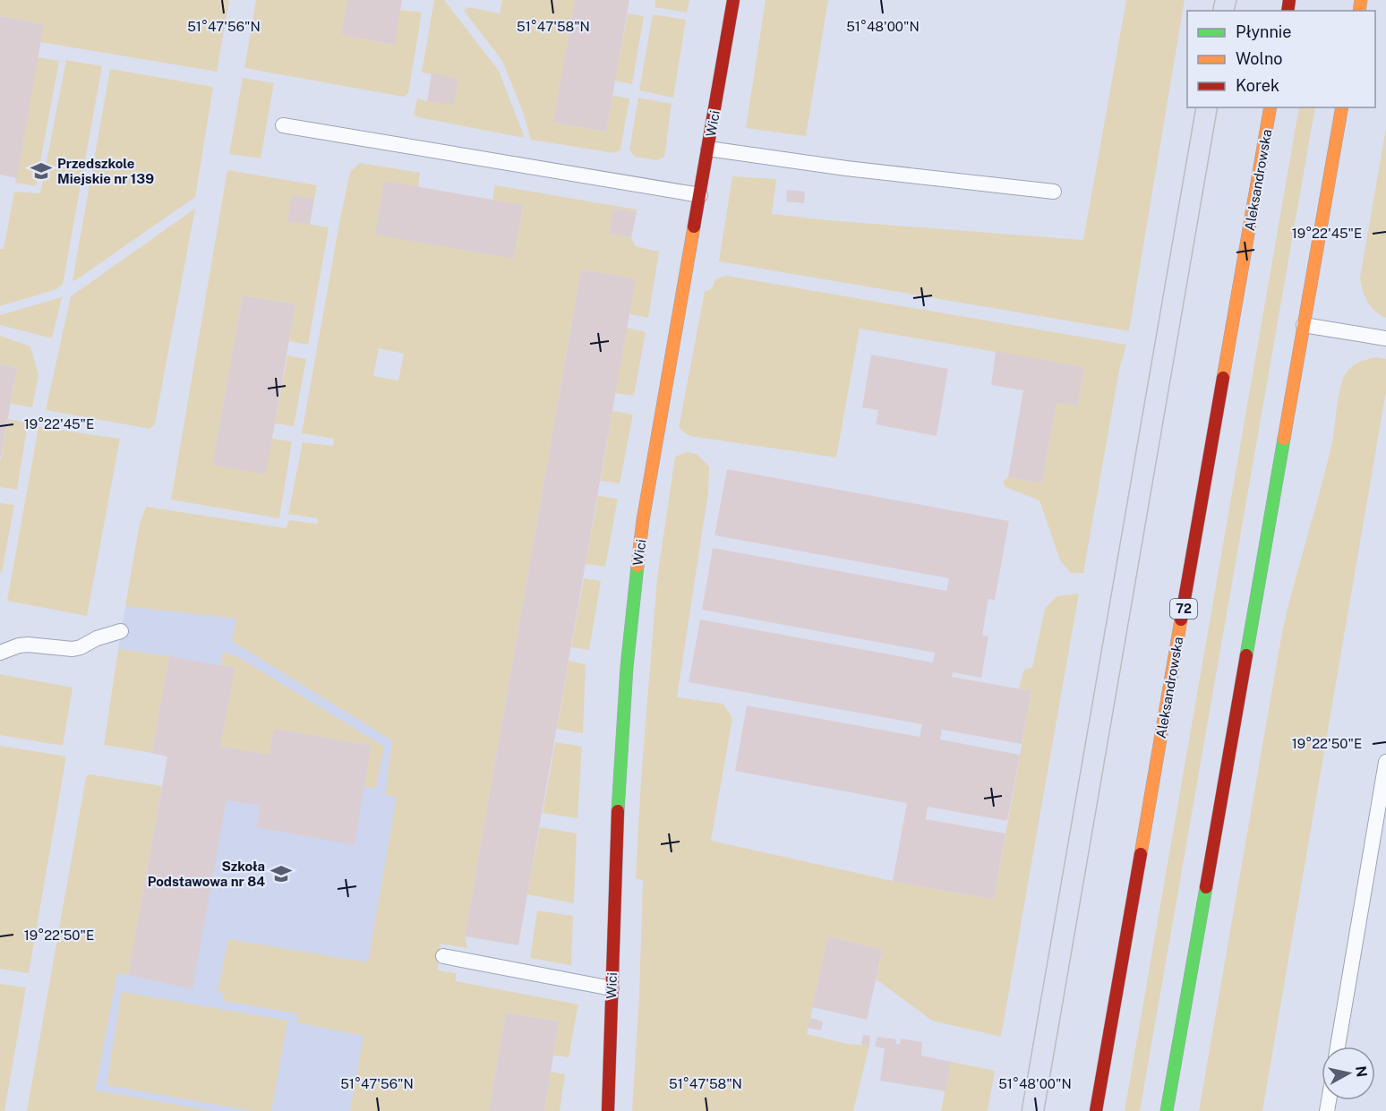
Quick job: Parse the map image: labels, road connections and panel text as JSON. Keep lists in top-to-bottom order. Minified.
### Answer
{"streets":{"main road":["Wici","Aleksandrowska","72"]},"places":{"school or university":["Przedszkole Miejskie nr 139","Szkoła Podstawowa nr 84"]},"legend":["Płynnie","Wolno","Korek"],"north":"right","coordinates":["51°47'56\"N","51°47'58\"N","51°48'00\"N","19°22'45\"E","19°22'50\"E"]}
